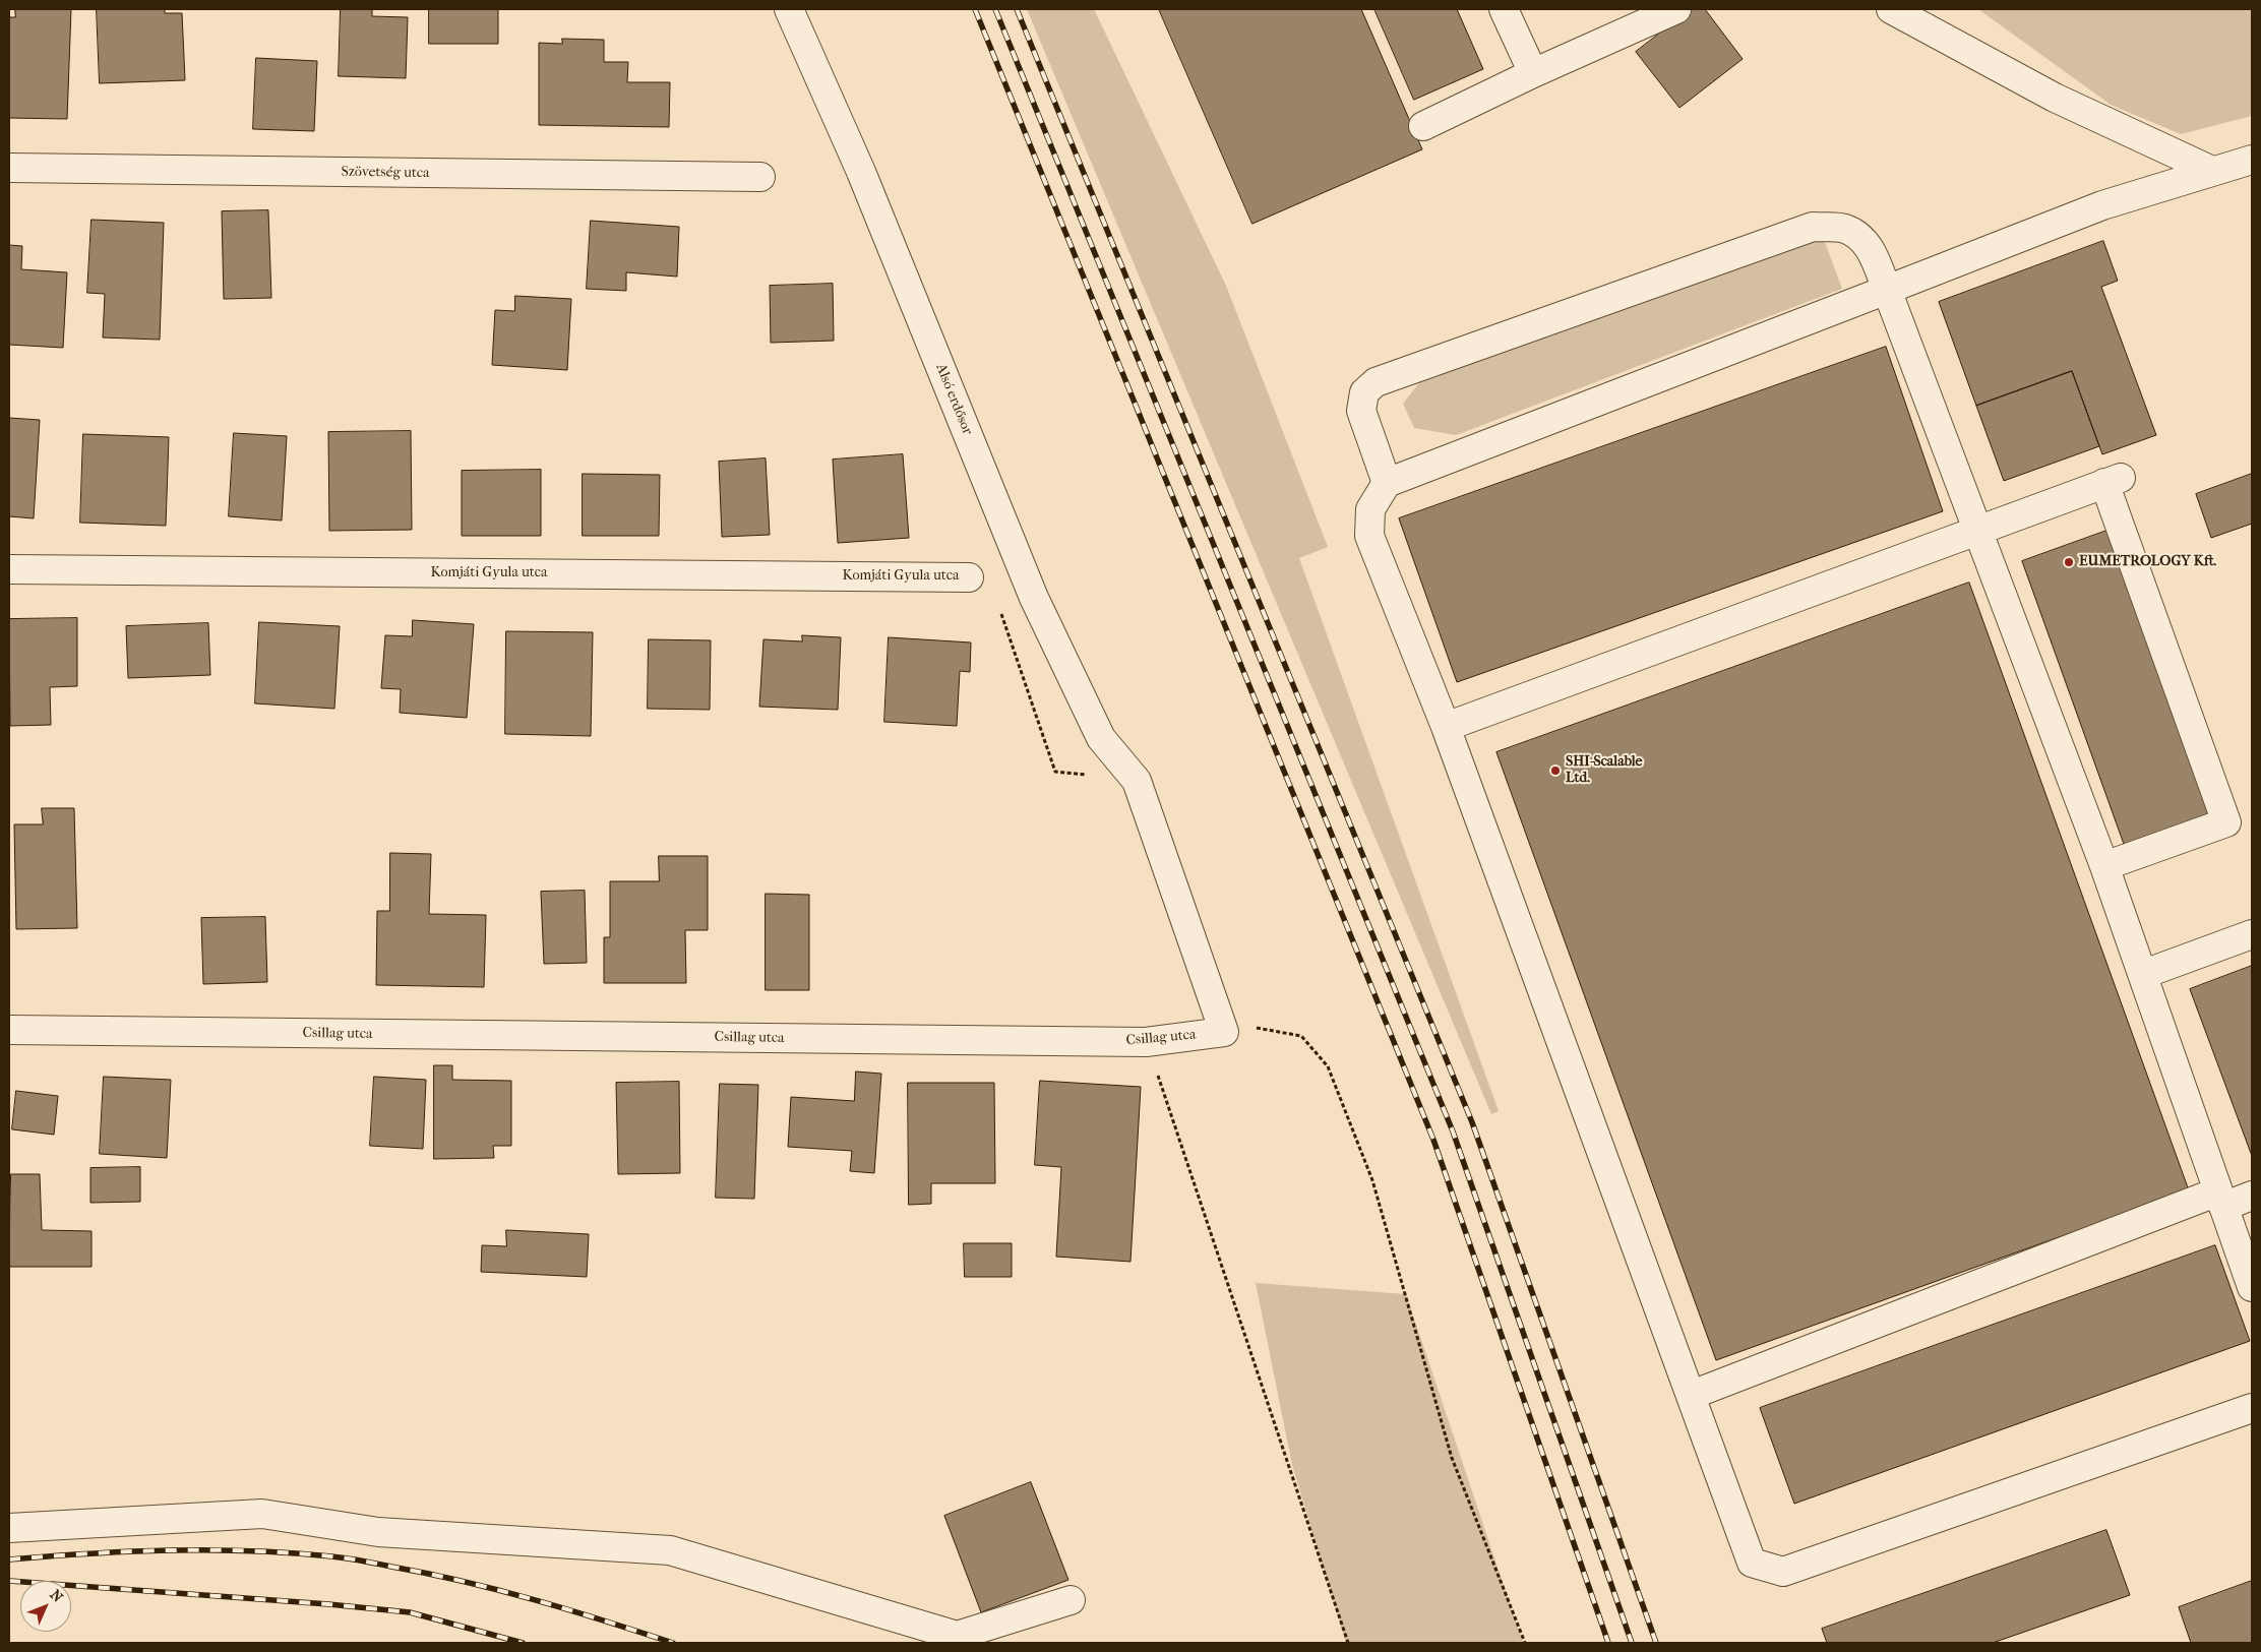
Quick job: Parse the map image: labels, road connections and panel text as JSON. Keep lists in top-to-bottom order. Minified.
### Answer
{"streets":{"street":["Szövetség utca","Alsó erdősor","Komjáti Gyula utca","Csillag utca"]},"places":["EUMETROLOGY Kft.","SHI-Scalable Ltd."],"north":"top right"}
